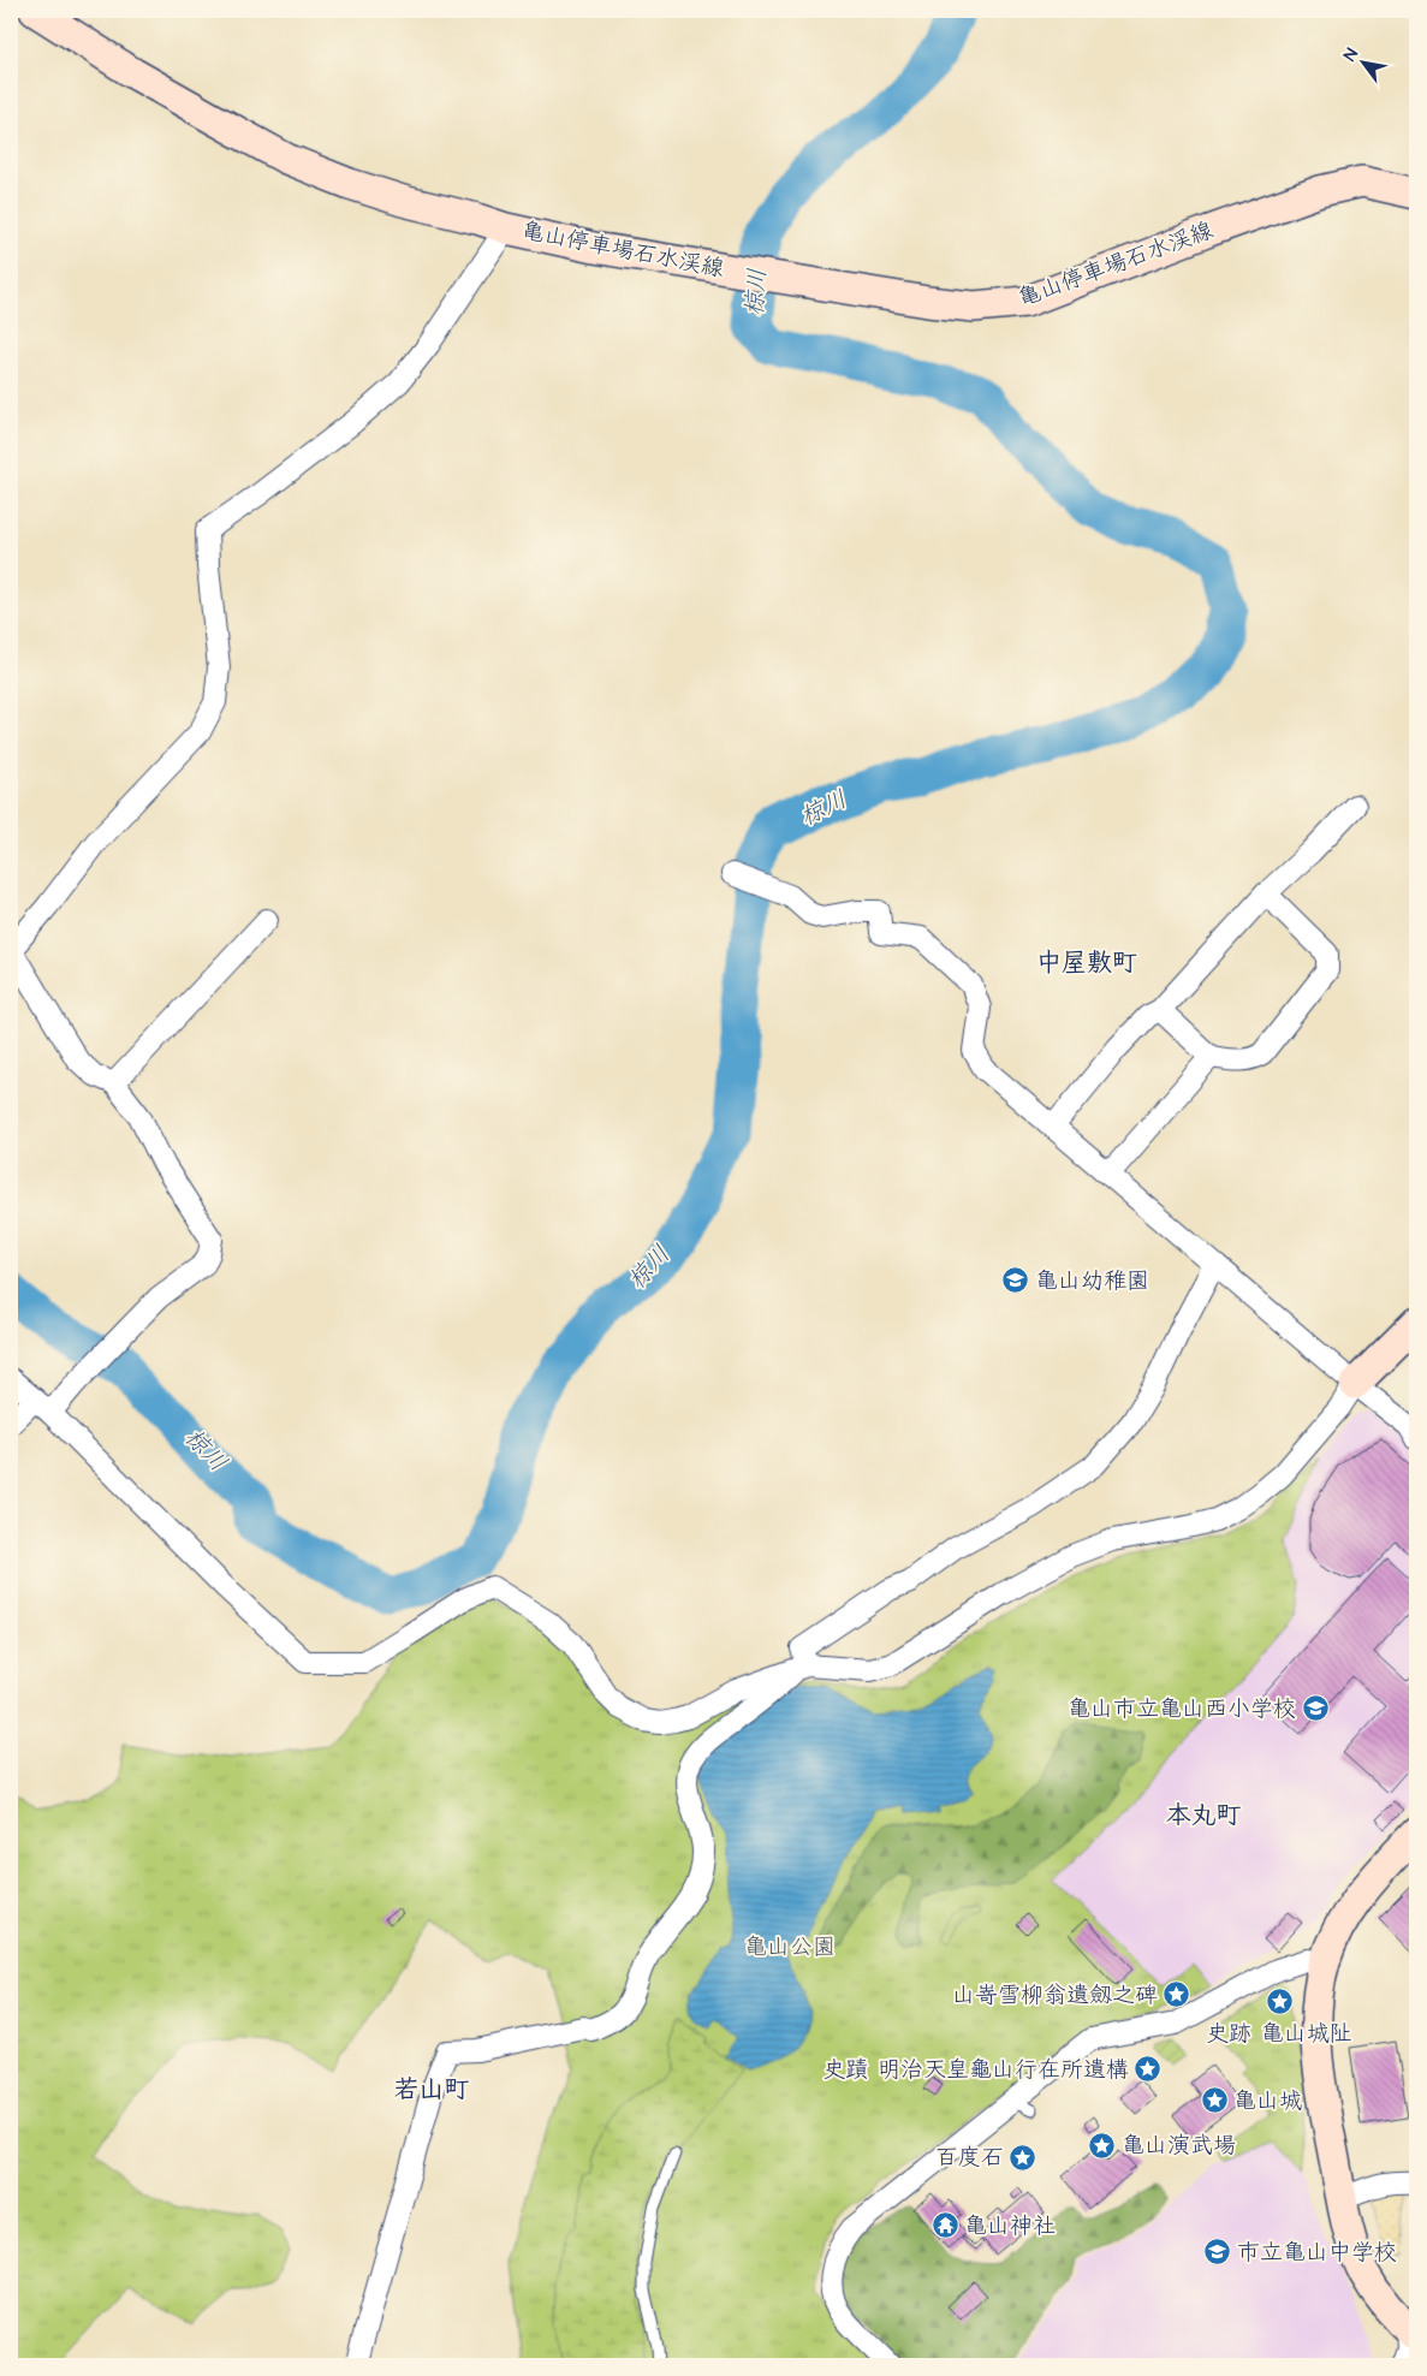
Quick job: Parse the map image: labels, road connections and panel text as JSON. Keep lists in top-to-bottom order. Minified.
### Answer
{"streets":{"main road":["亀山停車場石水渓線"]},"districts":["中屋敷町","本丸町","若山町"],"water":["椋川"],"parks":["亀山公園"],"places":{"school or university":["亀山幼稚園","亀山市立亀山西小学校","市立亀山中学校"],"place":["山嵜雪柳翁遺劔之碑","史跡 亀山城阯","史蹟 明治天皇龜山行在所遺構","亀山城","亀山演武場","百度石"],"temple":["亀山神社"]},"north":"top left"}
